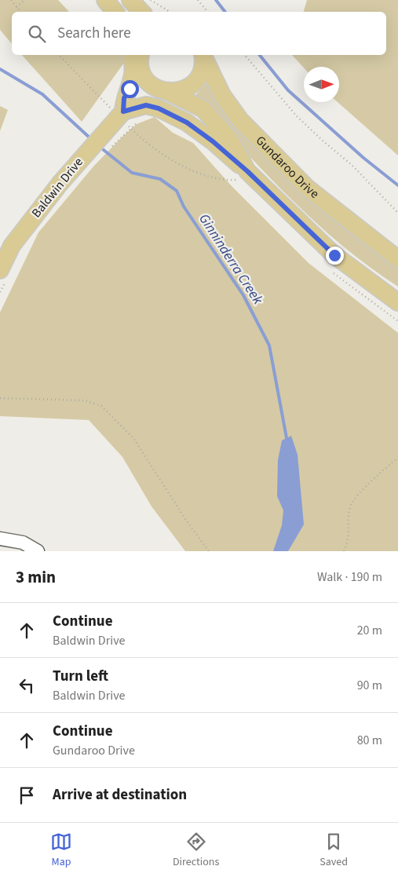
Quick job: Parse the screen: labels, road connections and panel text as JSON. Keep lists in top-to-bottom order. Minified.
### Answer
{"streets":{"main road":["Gundaroo Drive","Baldwin Drive"]},"water":["Ginninderra Creek"],"north":"right","page":{"search":"Search here","heading":["3 min","Walk · 190 m"],"list":[["Continue","Baldwin Drive","20 m"],["Turn left","Baldwin Drive","90 m"],["Continue","Gundaroo Drive","80 m"],"Arrive at destination"],"nav":["Map","Directions","Saved"]}}
